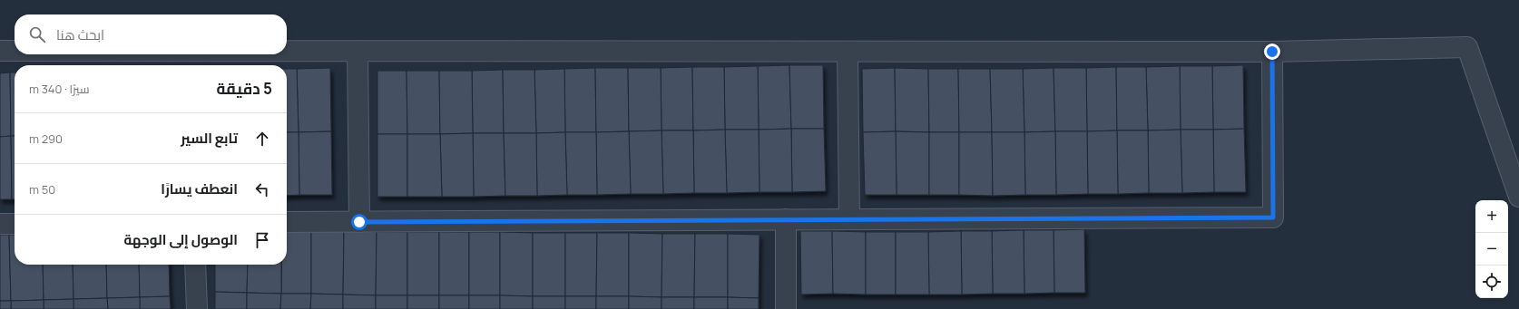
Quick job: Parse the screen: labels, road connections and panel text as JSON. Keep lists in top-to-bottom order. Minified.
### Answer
{"page":{"search":"ابحث هنا","heading":["5 دقيقة","سيرًا · 340 m"],"list":[["تابع السير","290 m"],["انعطف يسارًا","50 m"],"الوصول إلى الوجهة"],"map_buttons":["+","−"]}}
